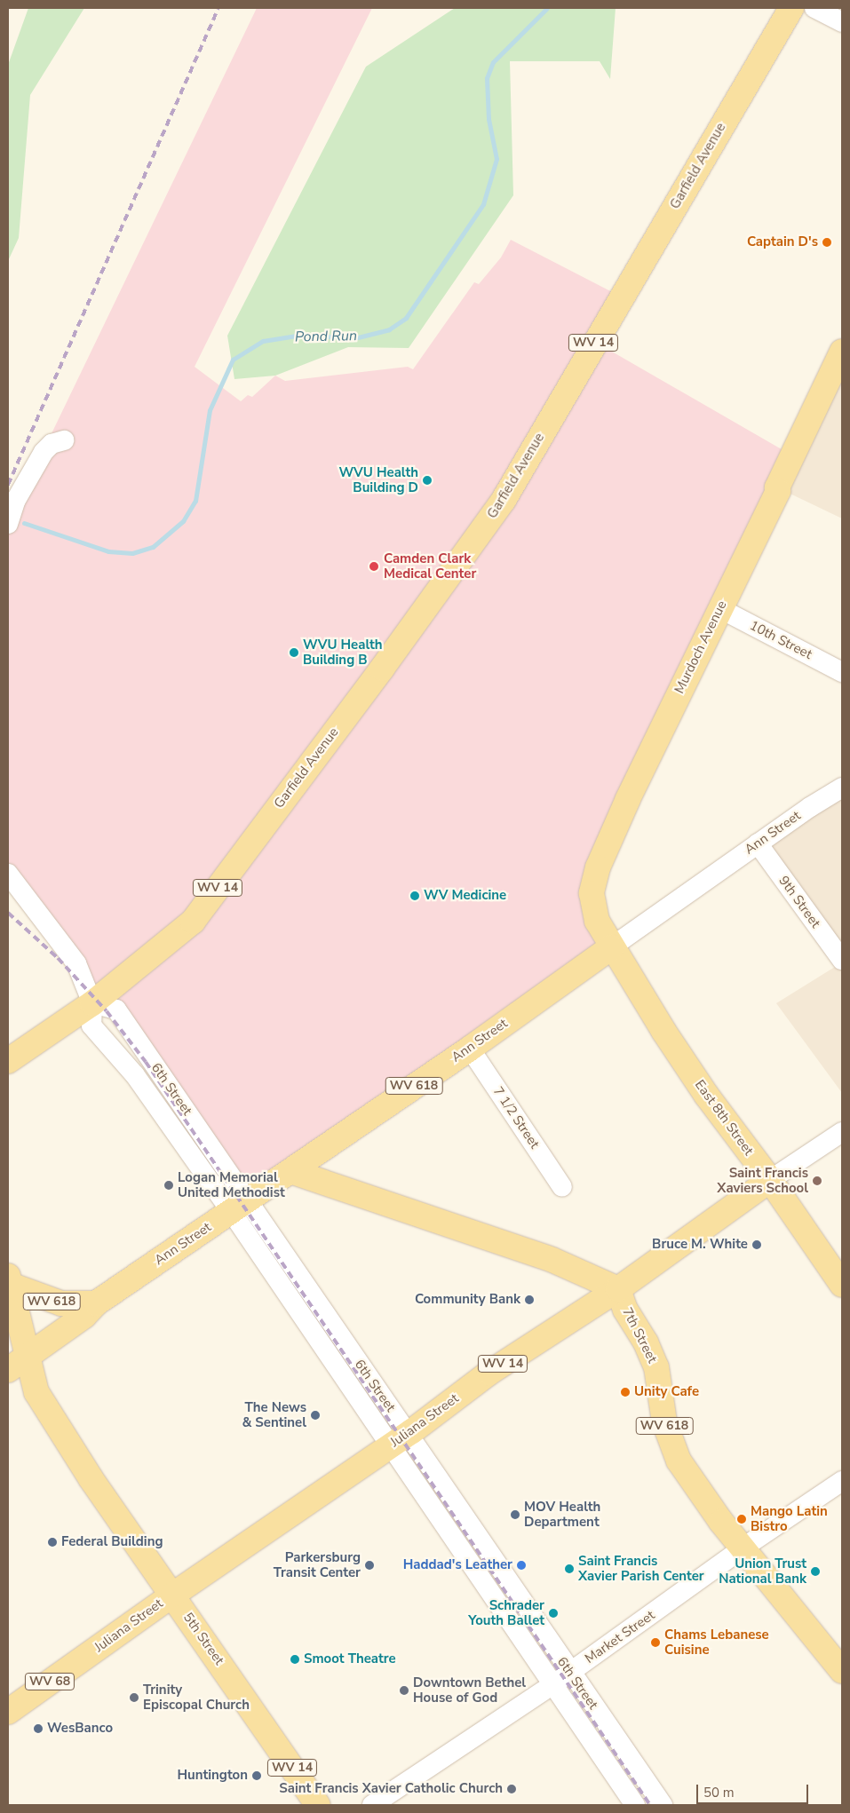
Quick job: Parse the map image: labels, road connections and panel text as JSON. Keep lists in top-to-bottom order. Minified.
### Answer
{"streets":{"main road":["Garfield Avenue","WV 14","Murdoch Avenue","Ann Street","WV 618","East 8th Street","7th Street","Juliana Street","5th Street","WV 68"],"street":["10th Street","9th Street","6th Street","7 1/2 Street","Market Street"]},"crossings":[["Garfield Avenue","6th Street"],["10th Street","Murdoch Avenue"],["Murdoch Avenue","Ann Street"],["Murdoch Avenue","East 8th Street"],["Ann Street","9th Street"],["Ann Street","WV 618"],["Ann Street","6th Street"],["Ann Street","7 1/2 Street"],["Ann Street","East 8th Street"],["Ann Street","5th Street"],["WV 618","5th Street"],["6th Street","Juliana Street"],["6th Street","Market Street"],["East 8th Street","Juliana Street"],["7th Street","Juliana Street"],["7th Street","Market Street"],["Juliana Street","5th Street"]],"water":["Pond Run"],"places":["Captain D's","WVU Health Building D","Camden Clark Medical Center","WVU Health Building B","WV Medicine","Saint Francis Xaviers School","Logan Memorial United Methodist","Bruce M. White","Community Bank","Unity Cafe","The News & Sentinel","MOV Health Department","Mango Latin Bistro","Federal Building","Parkersburg Transit Center","Haddad's Leather","Saint Francis Xavier Parish Center","Union Trust National Bank","Schrader Youth Ballet","Chams Lebanese Cuisine","Smoot Theatre","Downtown Bethel House of God","Trinity Episcopal Church","WesBanco","Huntington","Saint Francis Xavier Catholic Church"],"scale_bar":"50 m"}
